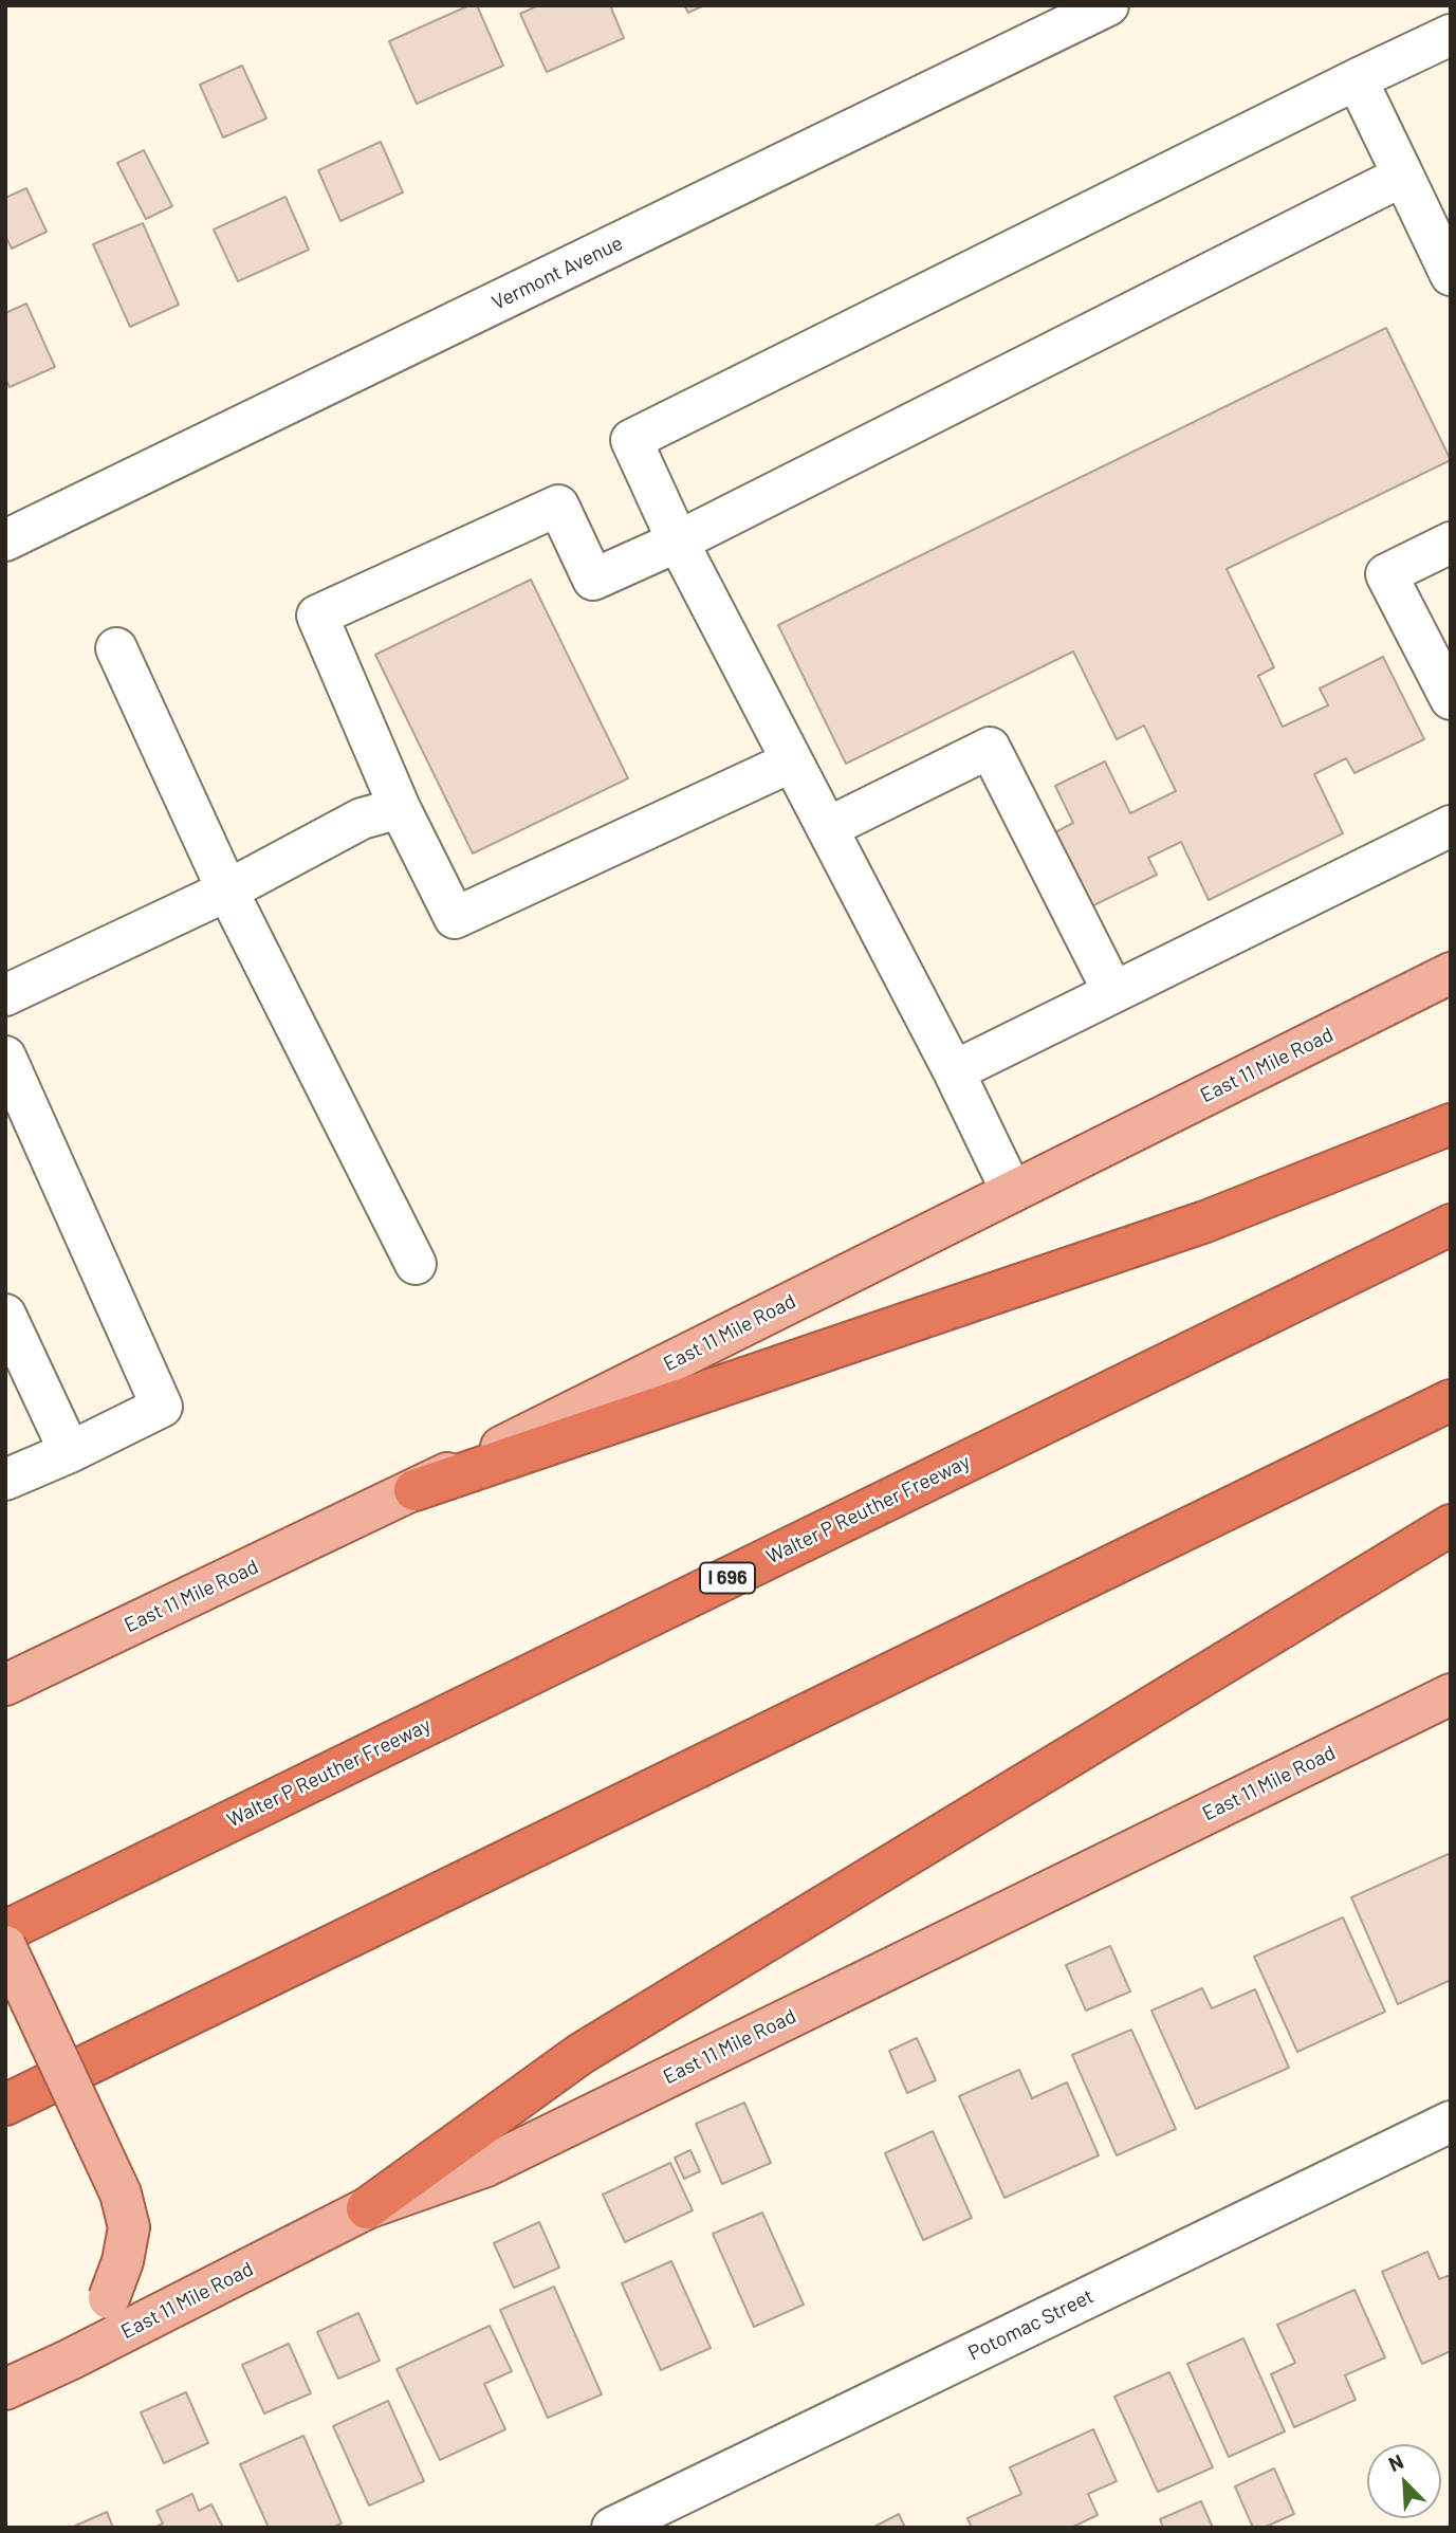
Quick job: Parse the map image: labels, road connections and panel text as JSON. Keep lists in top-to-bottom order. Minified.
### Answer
{"streets":{"highway":["Walter P Reuther Freeway","I 696"],"main road":["East 11 Mile Road"],"street":["Vermont Avenue","Potomac Street"]},"north":"top left"}
